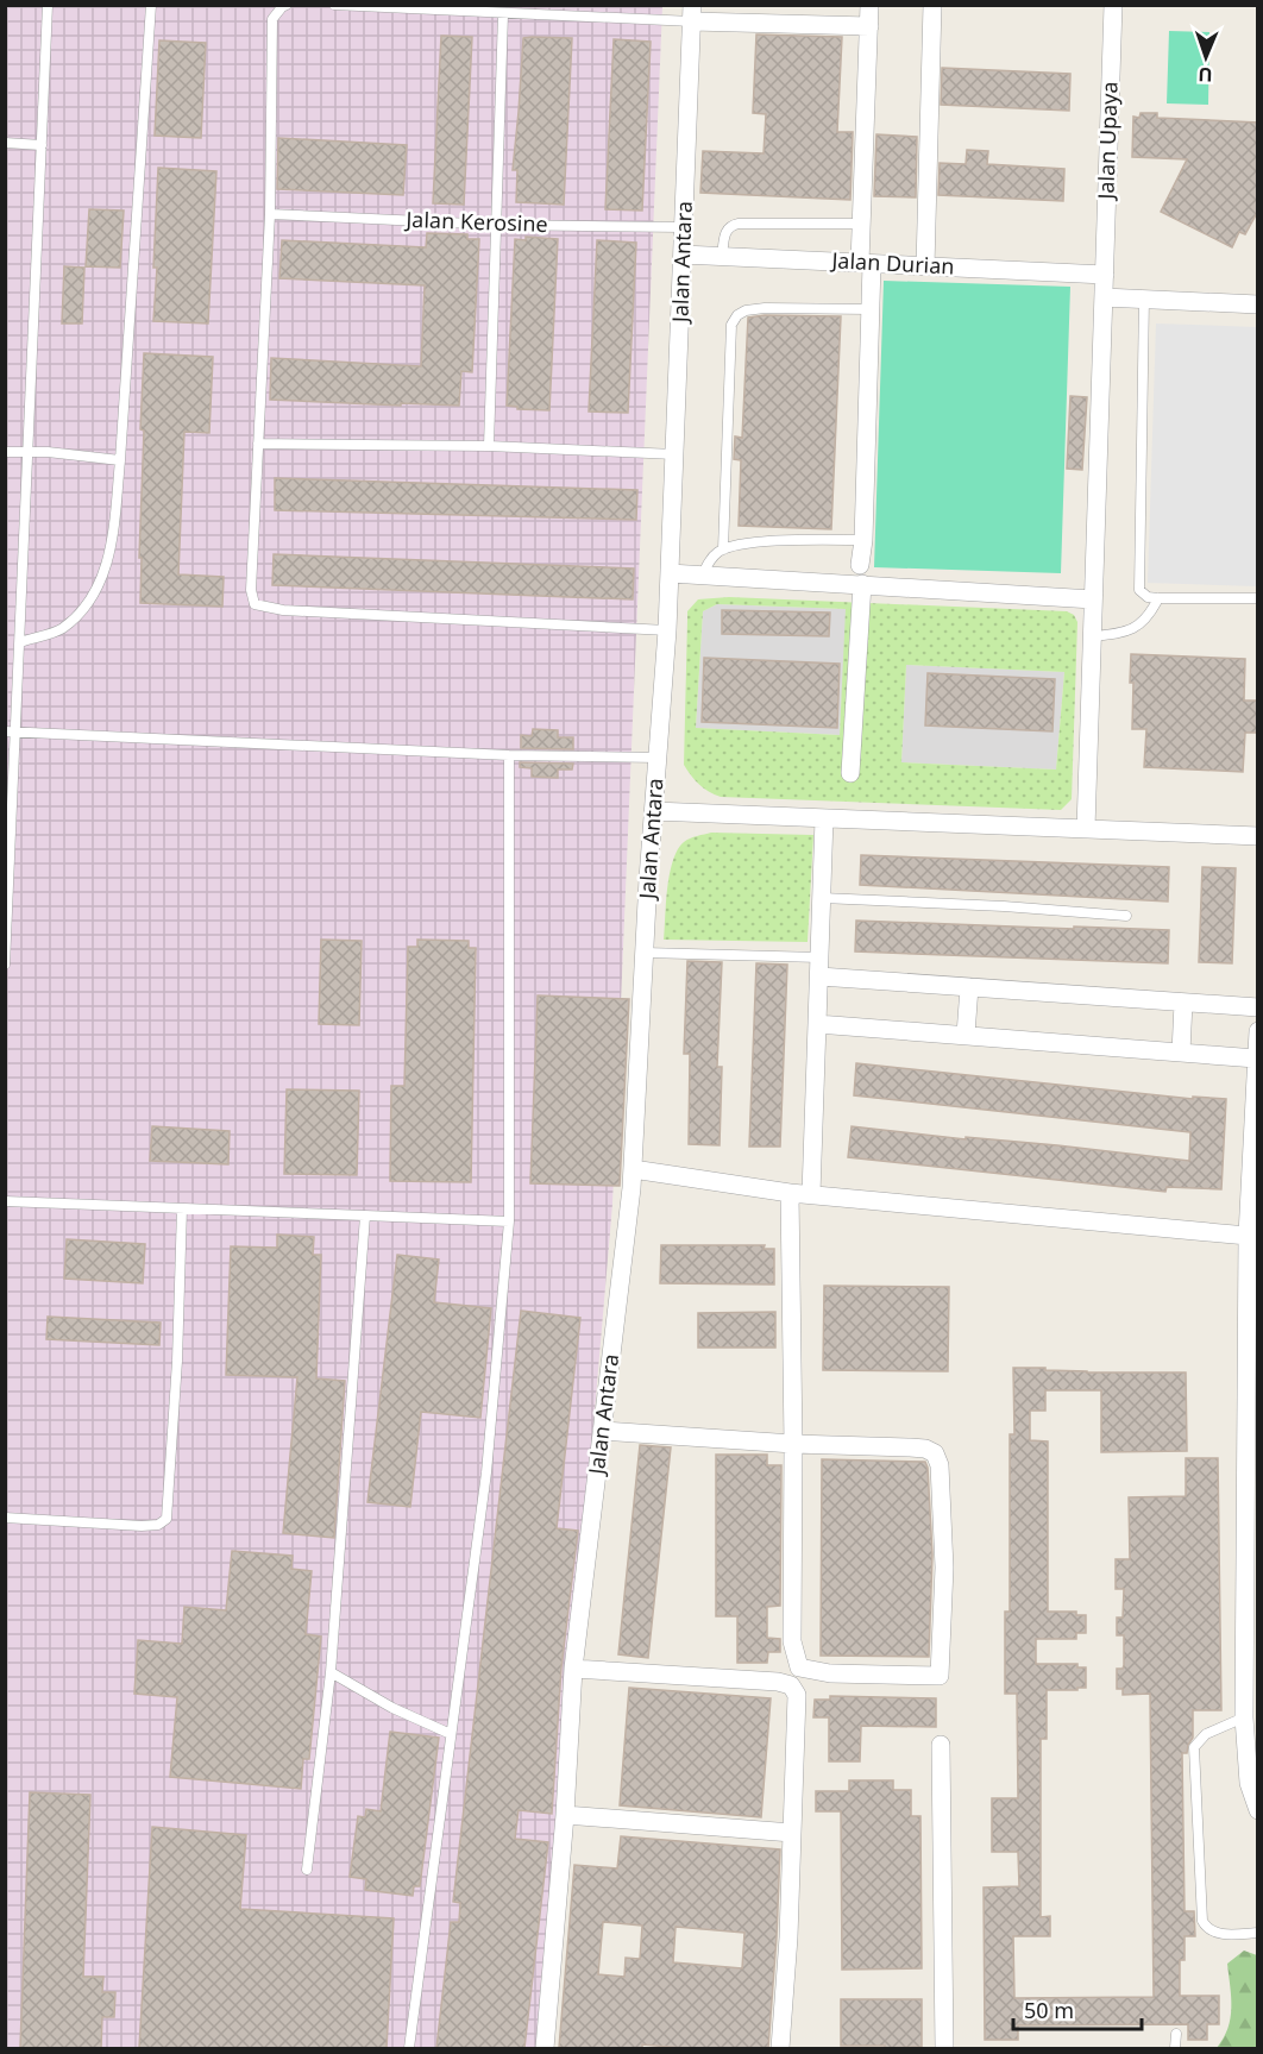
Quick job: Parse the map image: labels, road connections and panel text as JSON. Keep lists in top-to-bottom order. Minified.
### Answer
{"streets":{"street":["Jalan Upaya","Jalan Antara","Jalan Durian"],"lane":["Jalan Kerosine"]},"crossings":[["Jalan Upaya","Jalan Durian"],["Jalan Kerosine","Jalan Antara"],["Jalan Antara","Jalan Durian"]],"scale_bar":"50 m","north":"bottom"}
